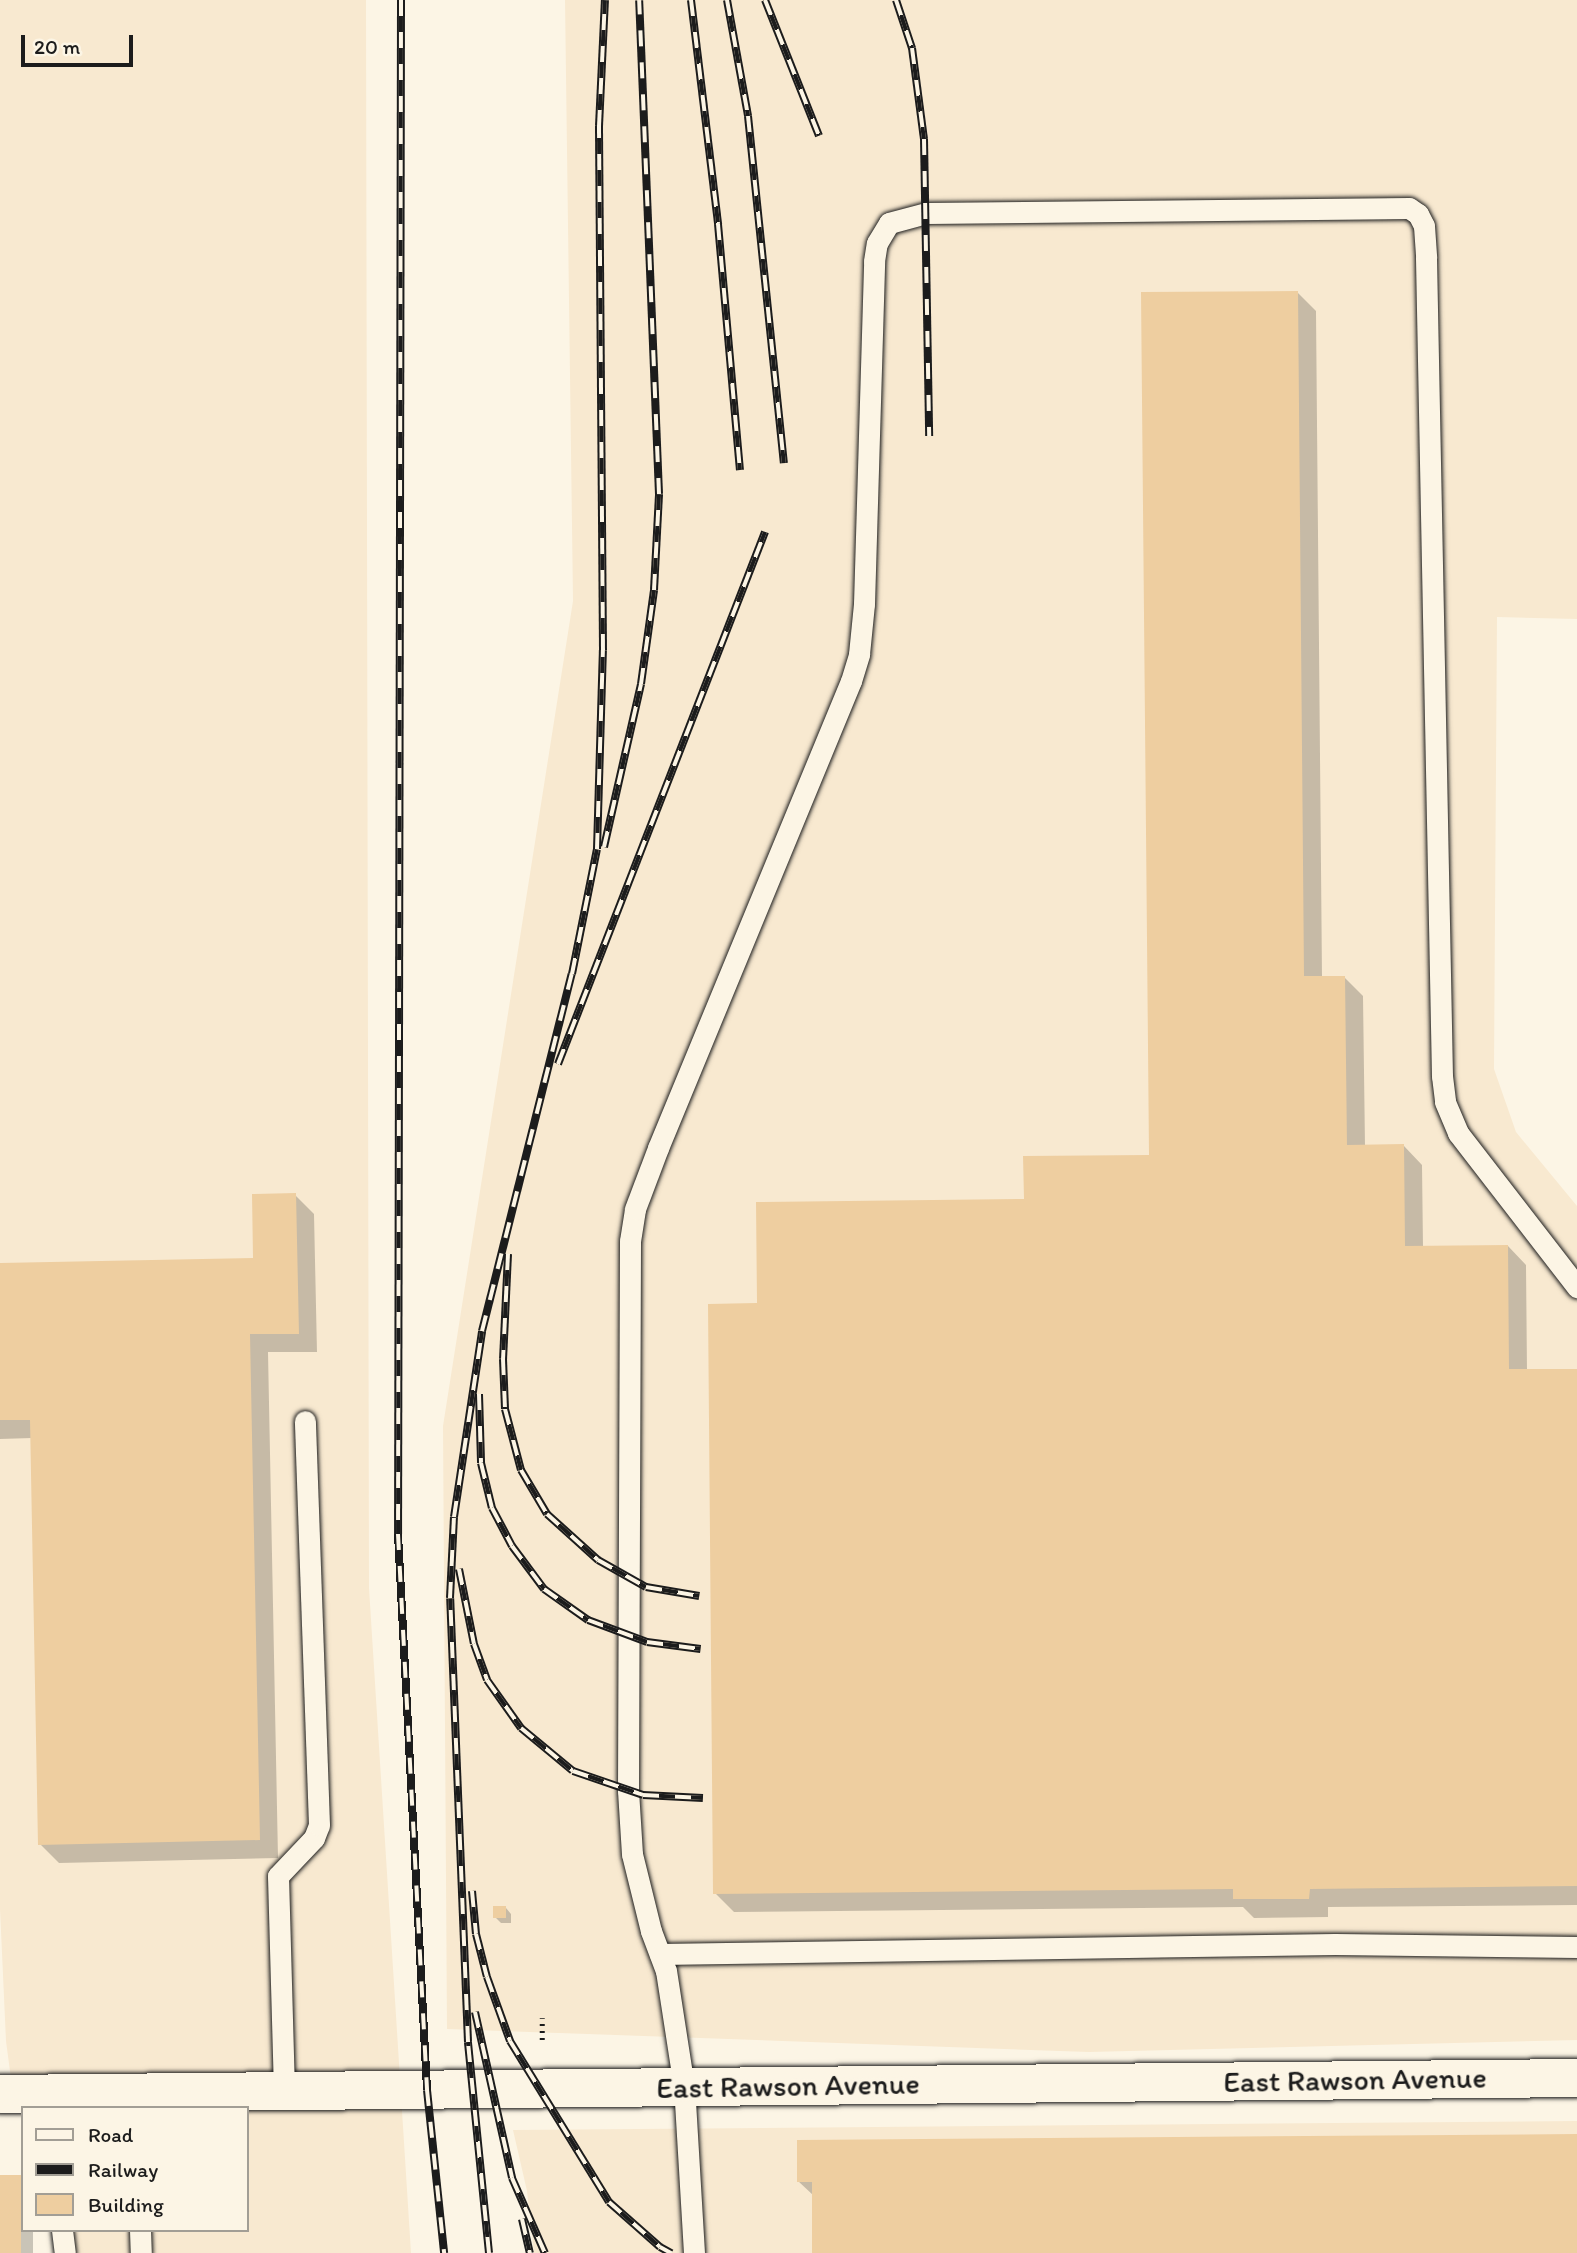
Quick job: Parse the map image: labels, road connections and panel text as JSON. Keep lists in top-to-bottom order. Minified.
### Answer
{"streets":{"main road":["East Rawson Avenue"]},"legend":["Road","Railway","Building"],"scale_bar":"20 m"}
